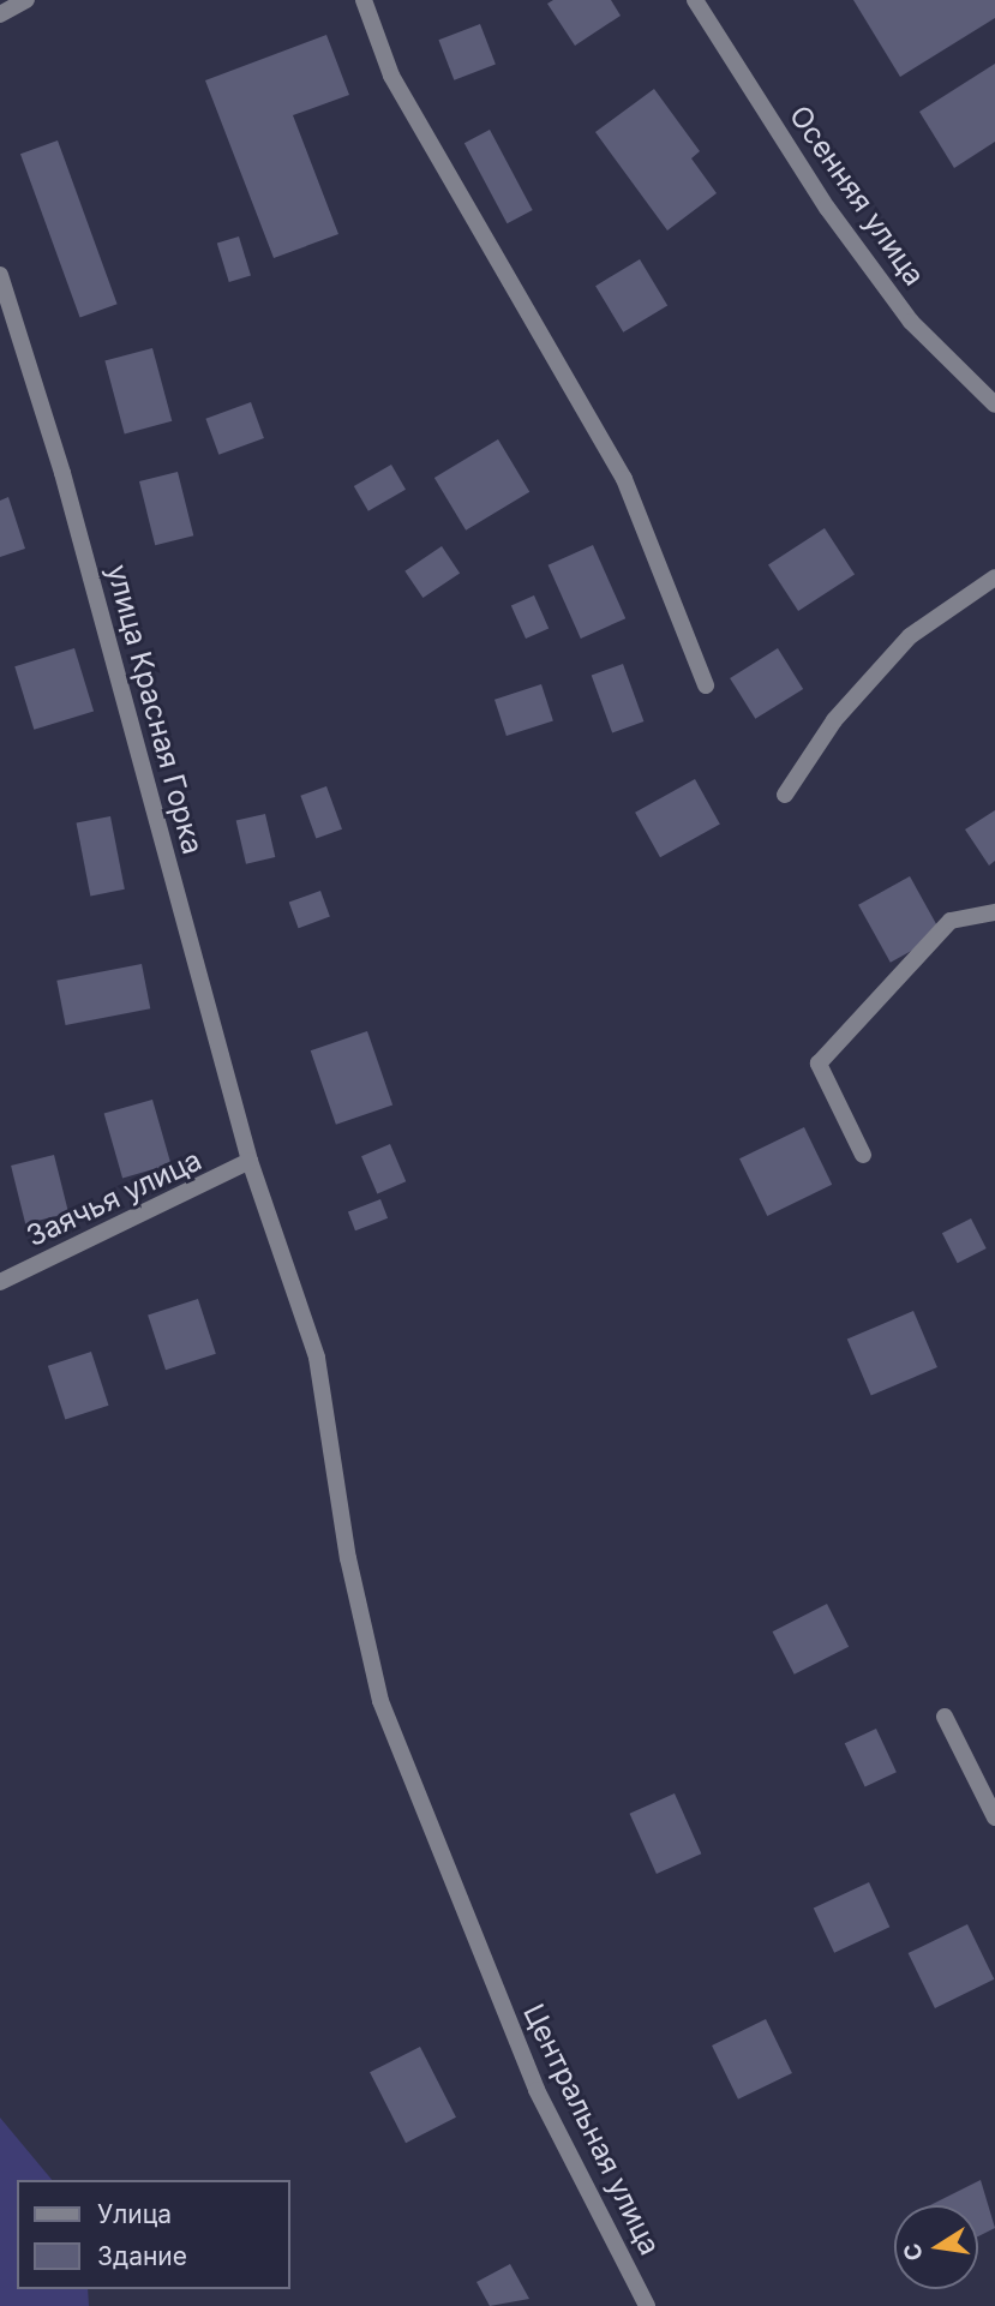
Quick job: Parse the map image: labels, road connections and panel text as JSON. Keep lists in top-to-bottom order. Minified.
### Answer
{"streets":{"street":["Осенняя улица","улица Красная Горка","Заячья улица","Центральная улица"]},"crossings":[["улица Красная Горка","Заячья улица"],["улица Красная Горка","Центральная улица"]],"legend":["Улица","Здание"],"north":"left"}
